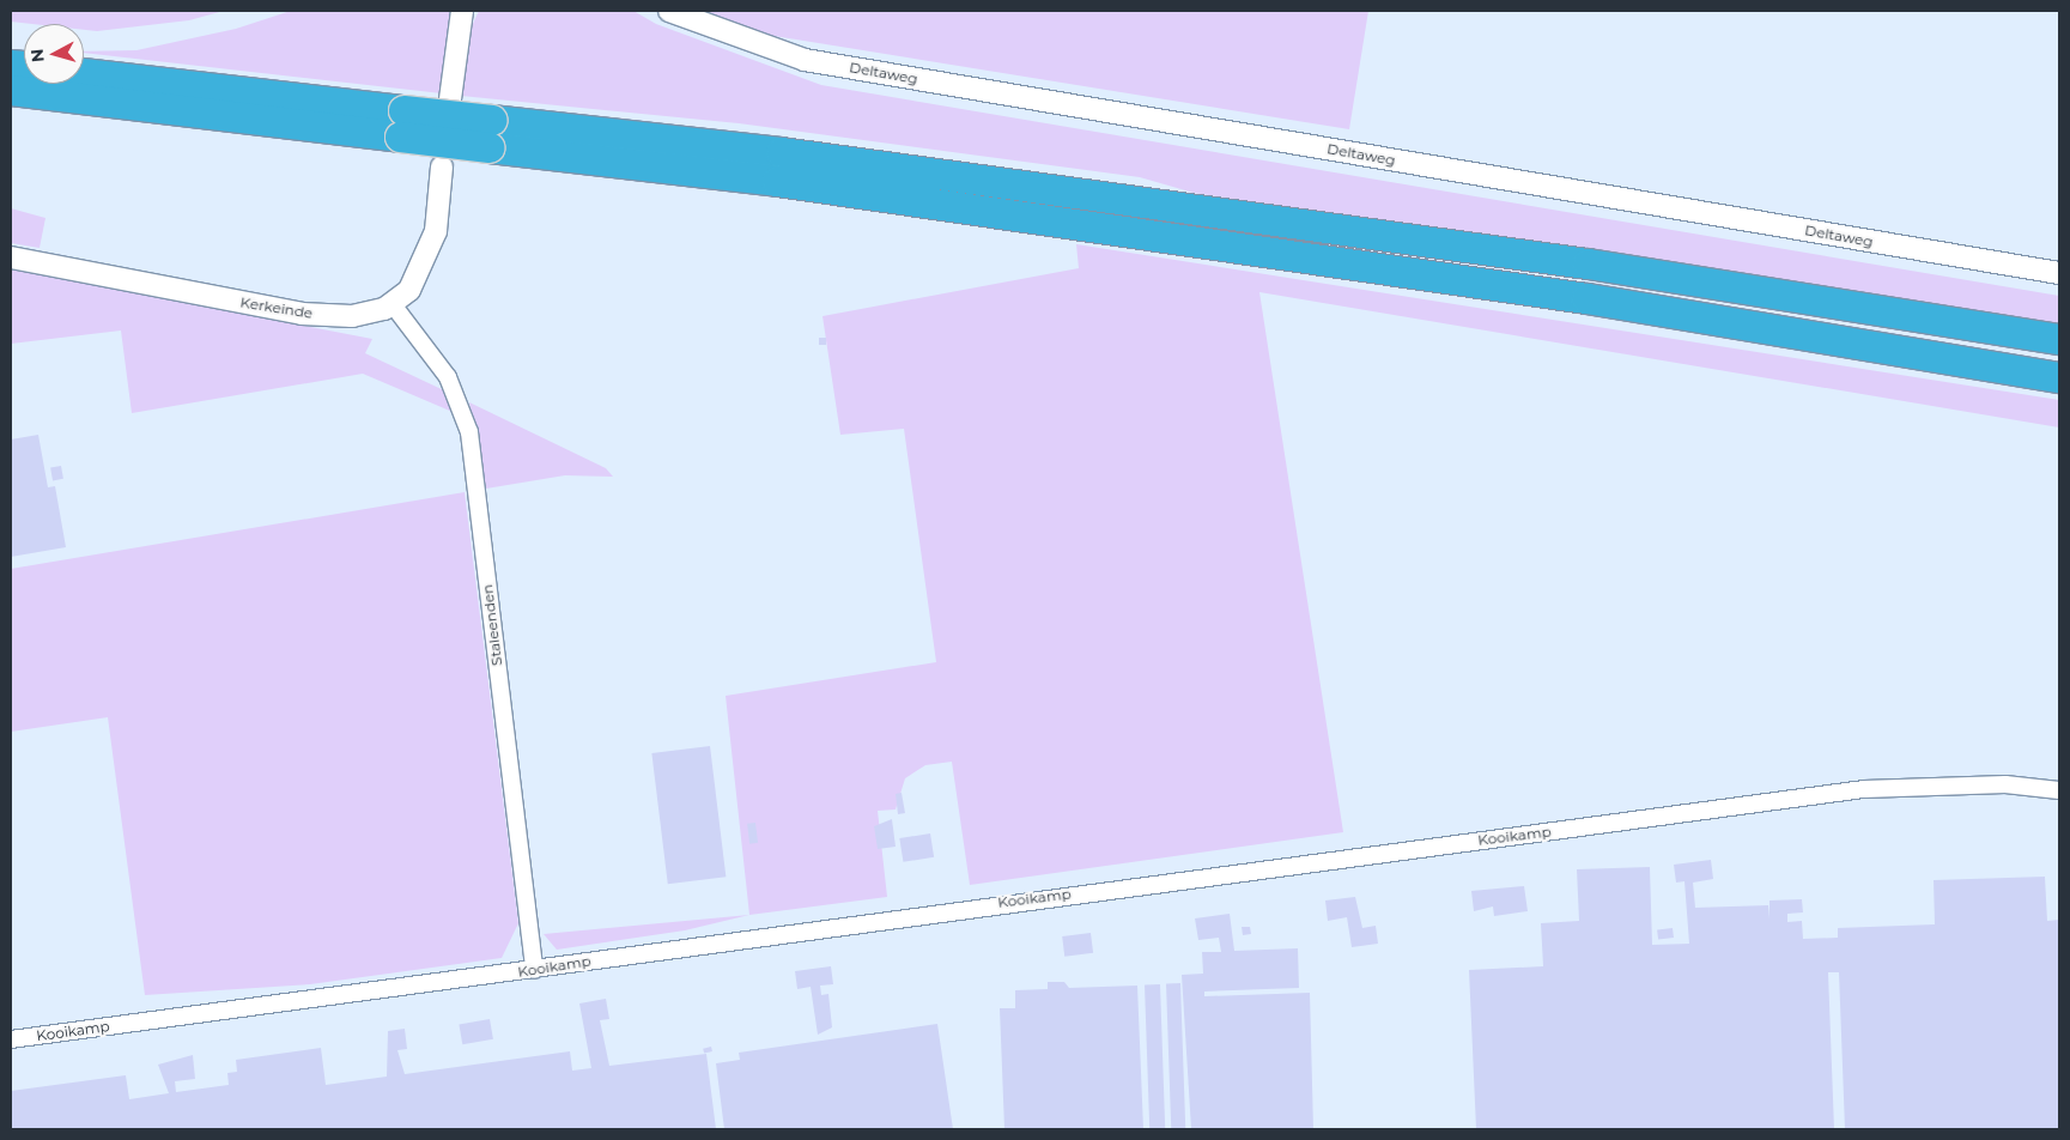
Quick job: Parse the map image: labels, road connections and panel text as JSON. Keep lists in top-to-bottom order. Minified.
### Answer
{"streets":{"street":["Deltaweg","Kerkeinde","Staleenden","Kooikamp"]},"crossings":[["Kerkeinde","Staleenden"],["Staleenden","Kooikamp"]],"north":"left"}
